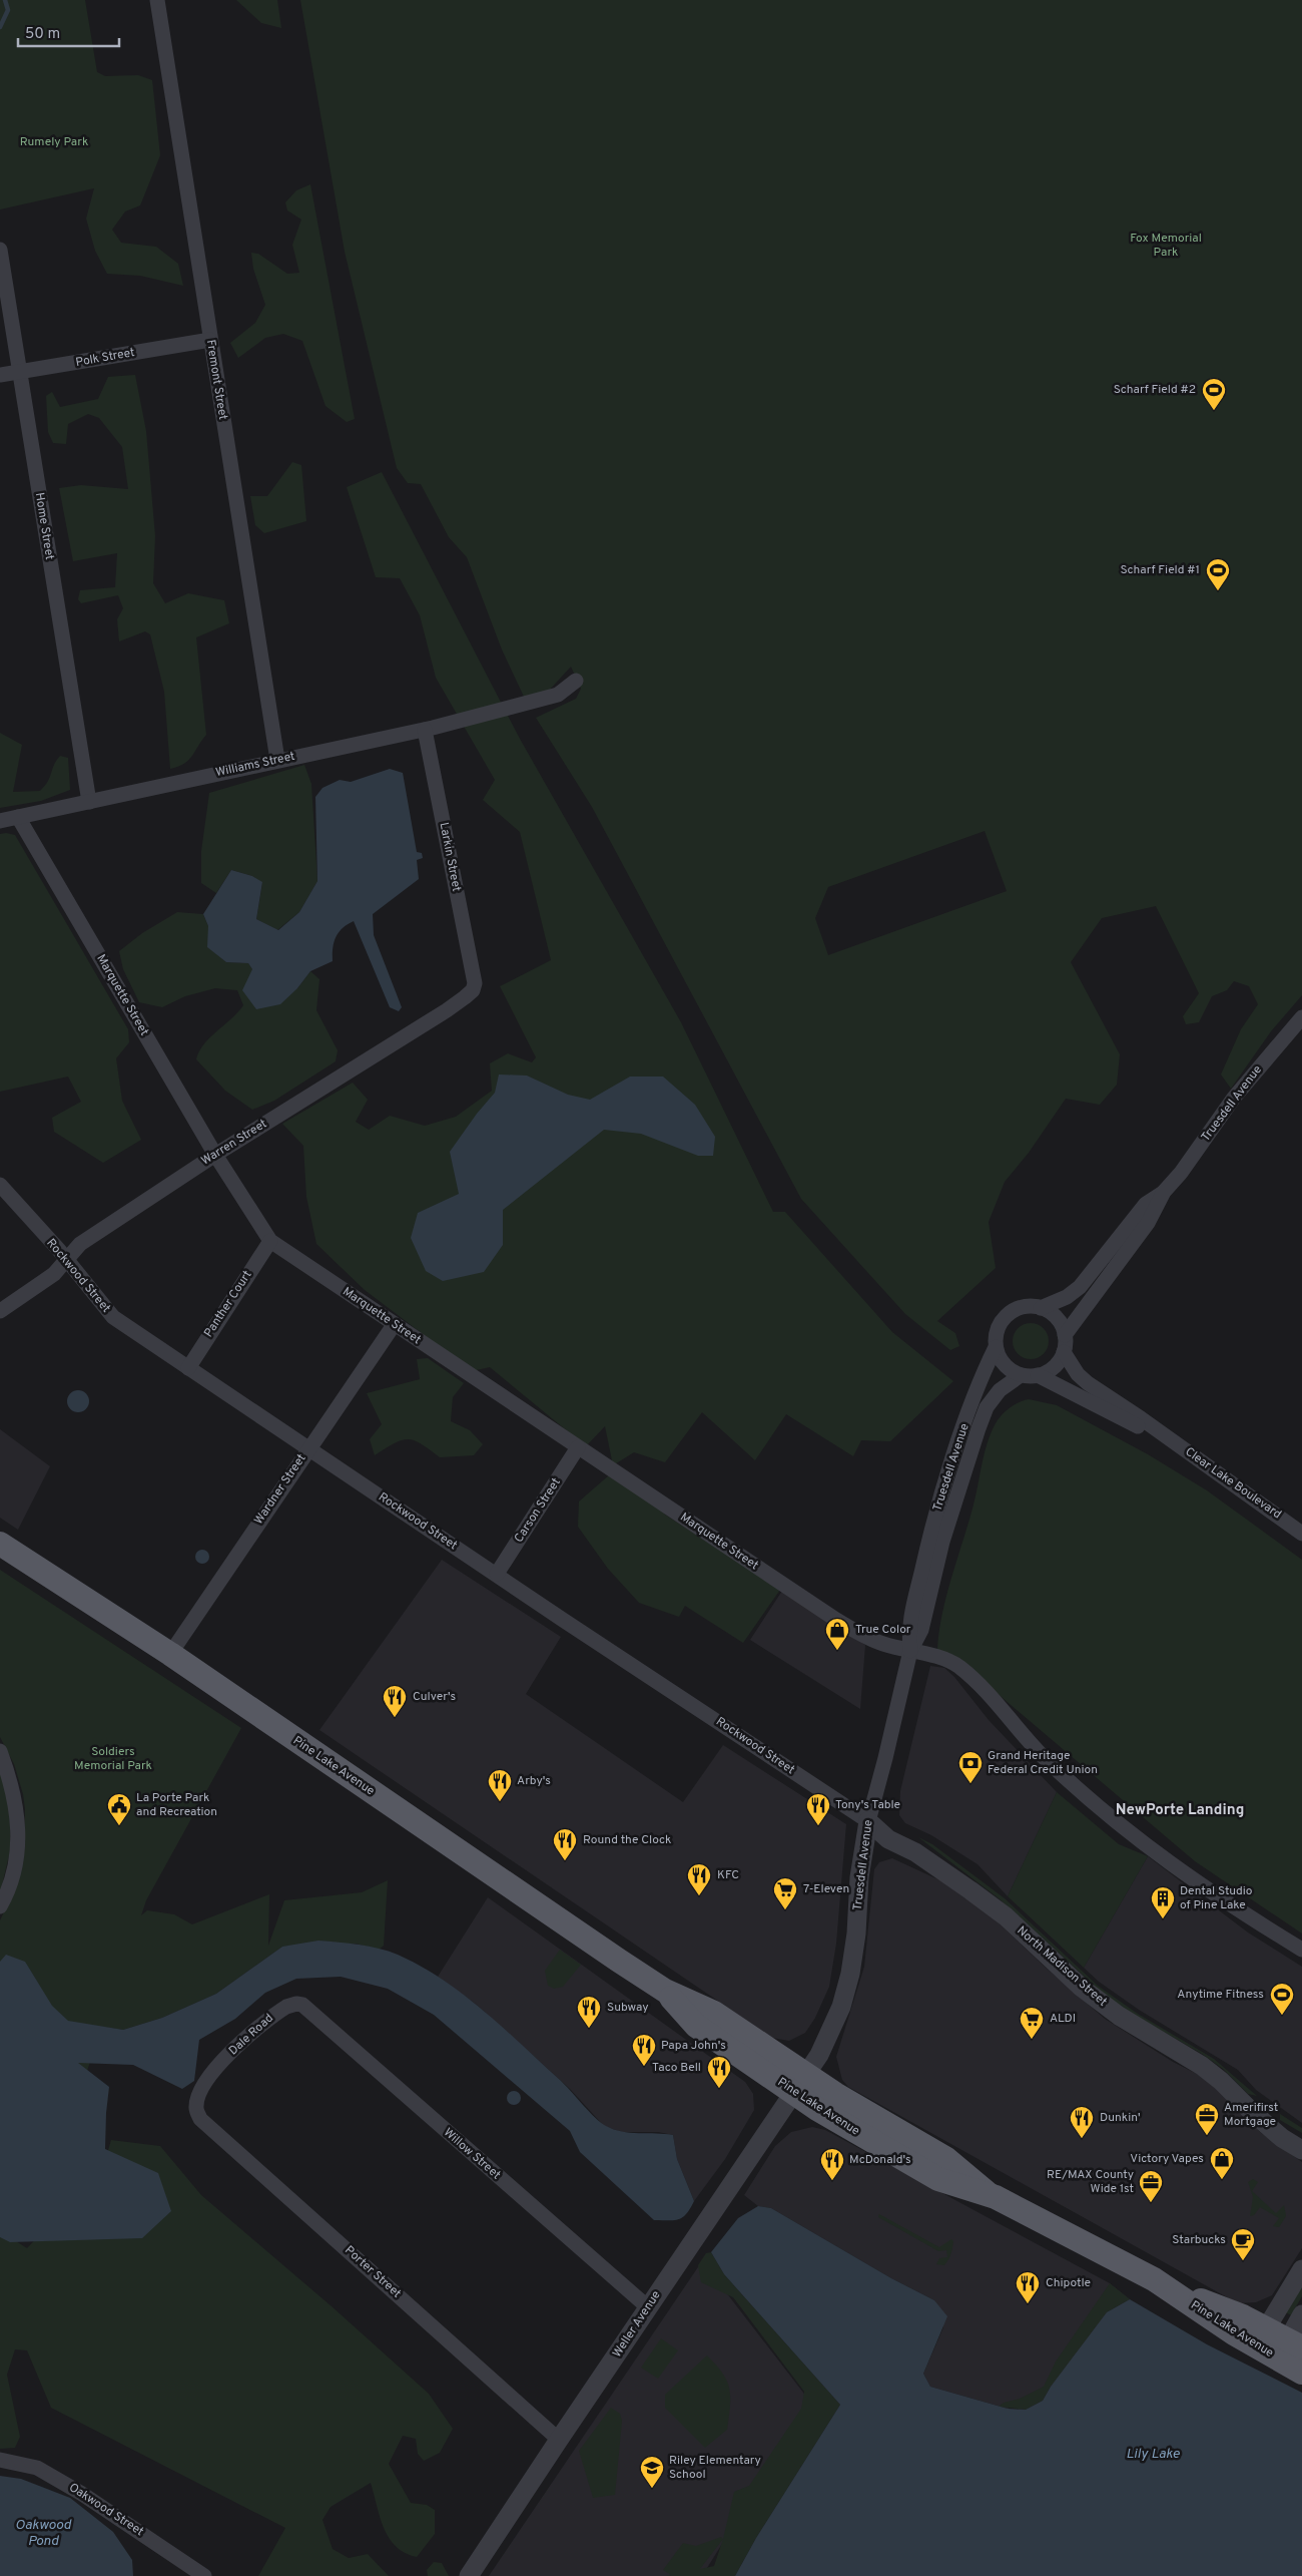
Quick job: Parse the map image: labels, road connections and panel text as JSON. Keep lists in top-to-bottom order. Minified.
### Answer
{"streets":{"main road":["Pine Lake Avenue"],"street":["Polk Street","Fremont Street","Home Street","Williams Street","Larkin Street","Marquette Street","Truesdell Avenue","Warren Street","Rockwood Street","Panther Court","Clear Lake Boulevard","Wardner Street","Carson Street","North Madison Street","Dale Road","Willow Street","Porter Street","Weller Avenue","Oakwood Street"]},"crossings":[["Polk Street","Fremont Street"],["Polk Street","Home Street"],["Fremont Street","Williams Street"],["Home Street","Williams Street"],["Williams Street","Larkin Street"],["Williams Street","Marquette Street"],["Larkin Street","Warren Street"],["Marquette Street","Truesdell Avenue"],["Marquette Street","Warren Street"],["Marquette Street","Panther Court"],["Marquette Street","Wardner Street"],["Marquette Street","Carson Street"],["Truesdell Avenue","Rockwood Street"],["Truesdell Avenue","Clear Lake Boulevard"],["Truesdell Avenue","Pine Lake Avenue"],["Truesdell Avenue","North Madison Street"],["Truesdell Avenue","Weller Avenue"],["Warren Street","Rockwood Street"],["Rockwood Street","Panther Court"],["Rockwood Street","Wardner Street"],["Rockwood Street","Carson Street"],["Rockwood Street","North Madison Street"],["Wardner Street","Pine Lake Avenue"],["Pine Lake Avenue","Weller Avenue"],["Dale Road","Willow Street"],["Dale Road","Porter Street"],["Willow Street","Weller Avenue"],["Porter Street","Weller Avenue"]],"districts":["NewPorte Landing"],"water":["Lily Lake","Oakwood Pond"],"parks":["Rumely Park","Fox Memorial Park","Soldiers Memorial Park"],"places":{"sports":["Scharf Field #2","Scharf Field #1","Anytime Fitness"],"shop":["True Color","Victory Vapes"],"restaurant":["Culver's","Arby's","Tony's Table","Round the Clock","KFC","Subway","Papa John's","Taco Bell","Dunkin'","McDonald's","Chipotle"],"bank":["Grand Heritage Federal Credit Union"],"public building":["La Porte Park and Recreation"],"supermarket":["7-Eleven","ALDI"],"building":["Dental Studio of Pine Lake"],"office":["Amerifirst Mortgage","RE/MAX County Wide 1st"],"cafe":["Starbucks"],"school or university":["Riley Elementary School"]},"scale_bar":"50 m"}
